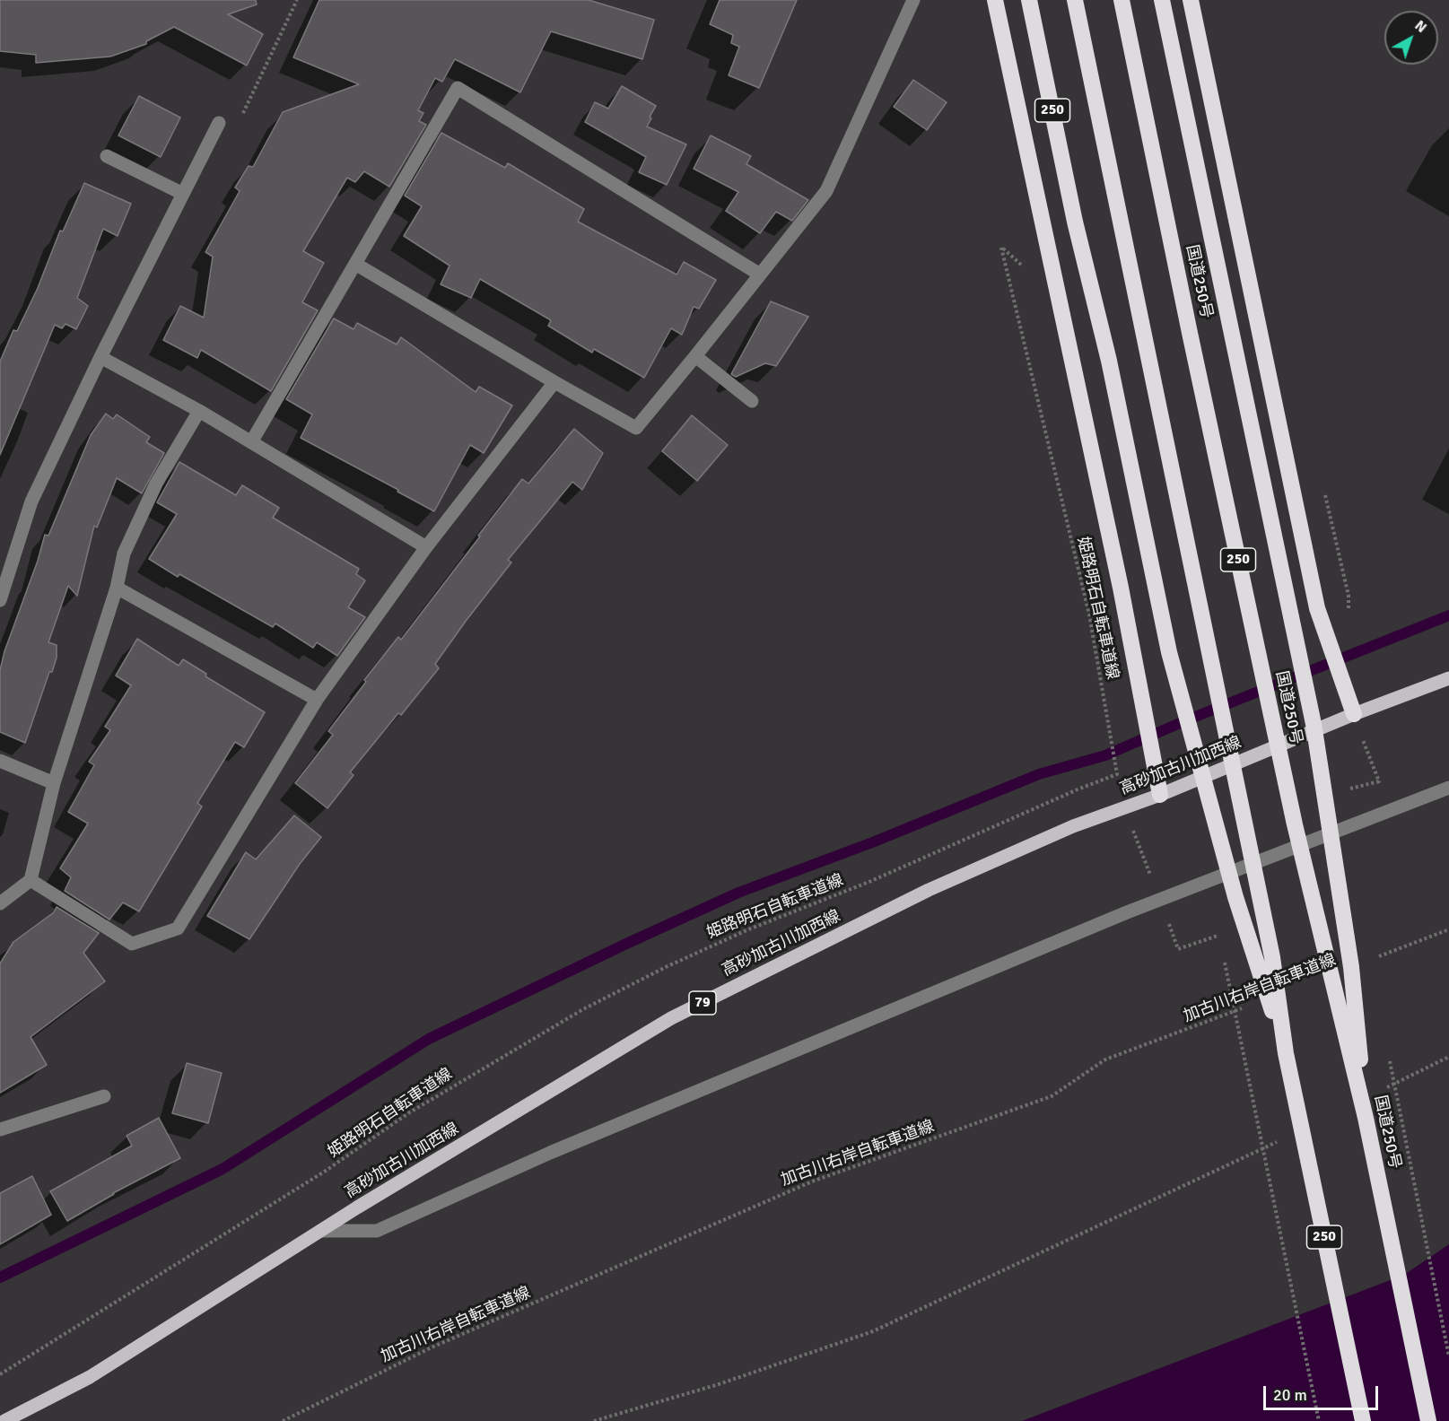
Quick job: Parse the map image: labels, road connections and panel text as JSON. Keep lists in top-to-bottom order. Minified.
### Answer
{"streets":{"highway":["250","国道250号"],"main road":["高砂加古川加西線","79"],"path":["姫路明石自転車道線","加古川右岸自転車道線"]},"crossings":[["250","国道250号"]],"scale_bar":"20 m","north":"top right"}
